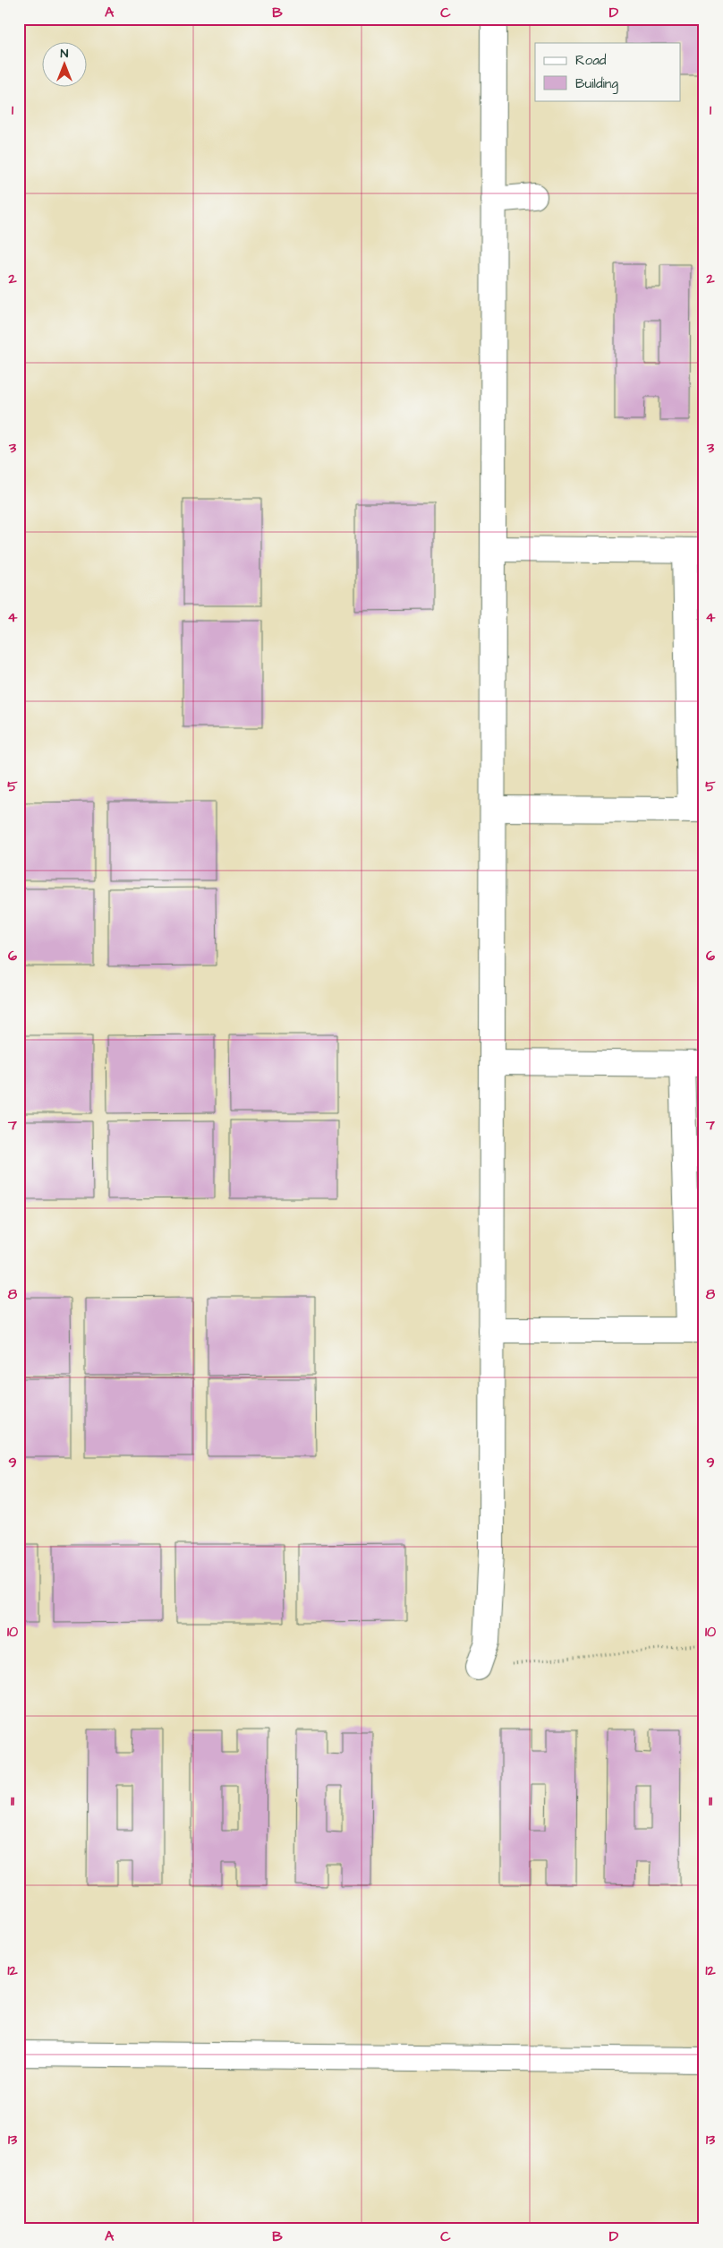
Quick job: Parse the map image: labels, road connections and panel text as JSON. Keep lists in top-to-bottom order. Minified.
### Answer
{"legend":["Road","Building"],"north":"top","grid":{"columns":["A","B","C","D"],"rows":["1","2","3","4","5","6","7","8","9","10","11","12","13"]}}
